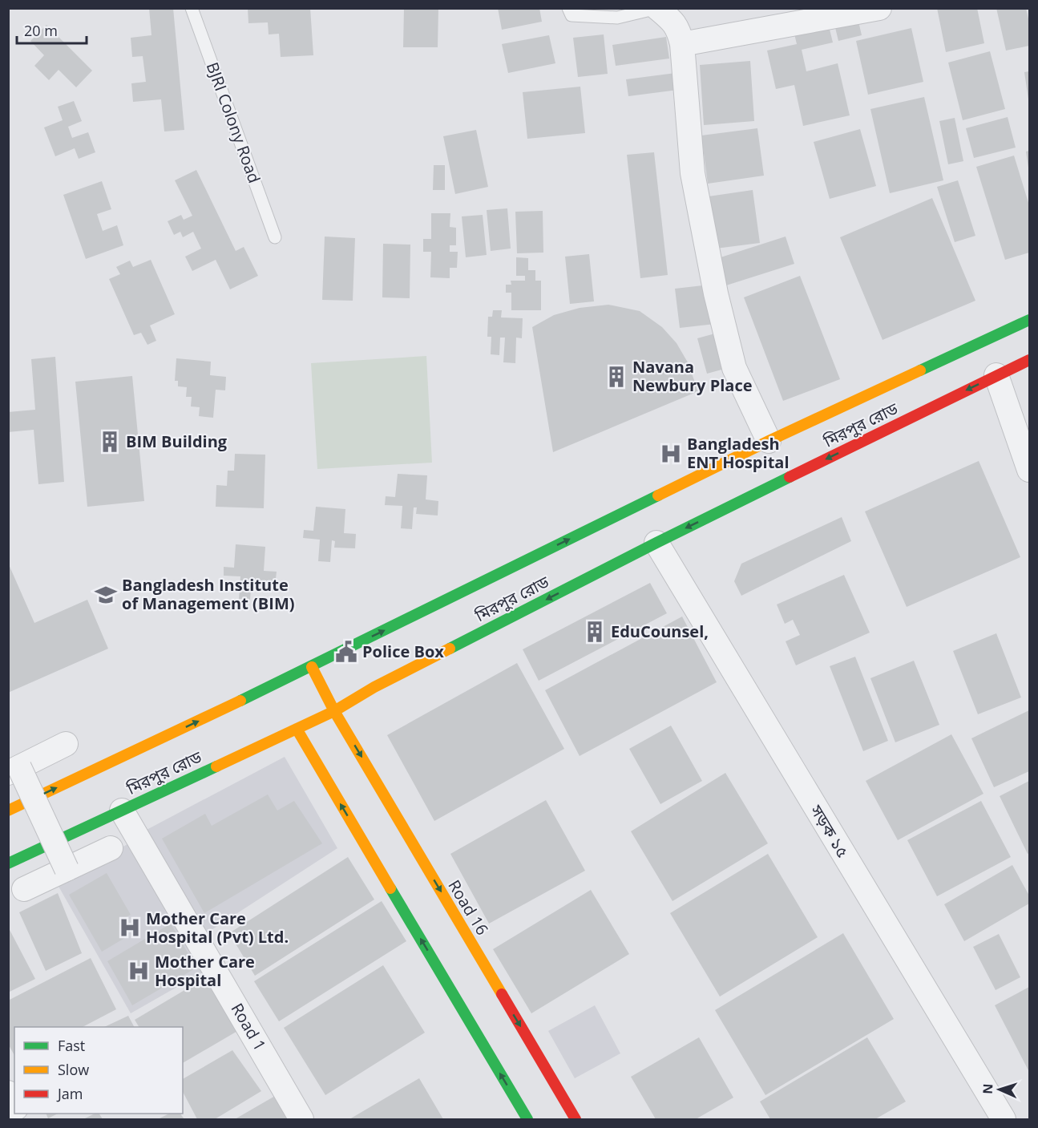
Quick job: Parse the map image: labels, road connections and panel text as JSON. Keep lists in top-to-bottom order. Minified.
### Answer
{"streets":{"main road":["মিরপুর রোড","Road 16"],"street":["সড়ক ১৫","Road 1"],"lane":["BJRI Colony Road"]},"crossings":[["মিরপুর রোড","সড়ক ১৫"],["মিরপুর রোড","Road 16"],["মিরপুর রোড","Road 1"]],"places":{"building":["Navana Newbury Place","BIM Building","EduCounsel,"],"hospital":["Bangladesh ENT Hospital","Mother Care Hospital (Pvt) Ltd.","Mother Care Hospital"],"school or university":["Bangladesh Institute of Management (BIM)"],"public building":["Police Box"]},"legend":["Fast","Slow","Jam"],"scale_bar":"20 m","north":"left"}
